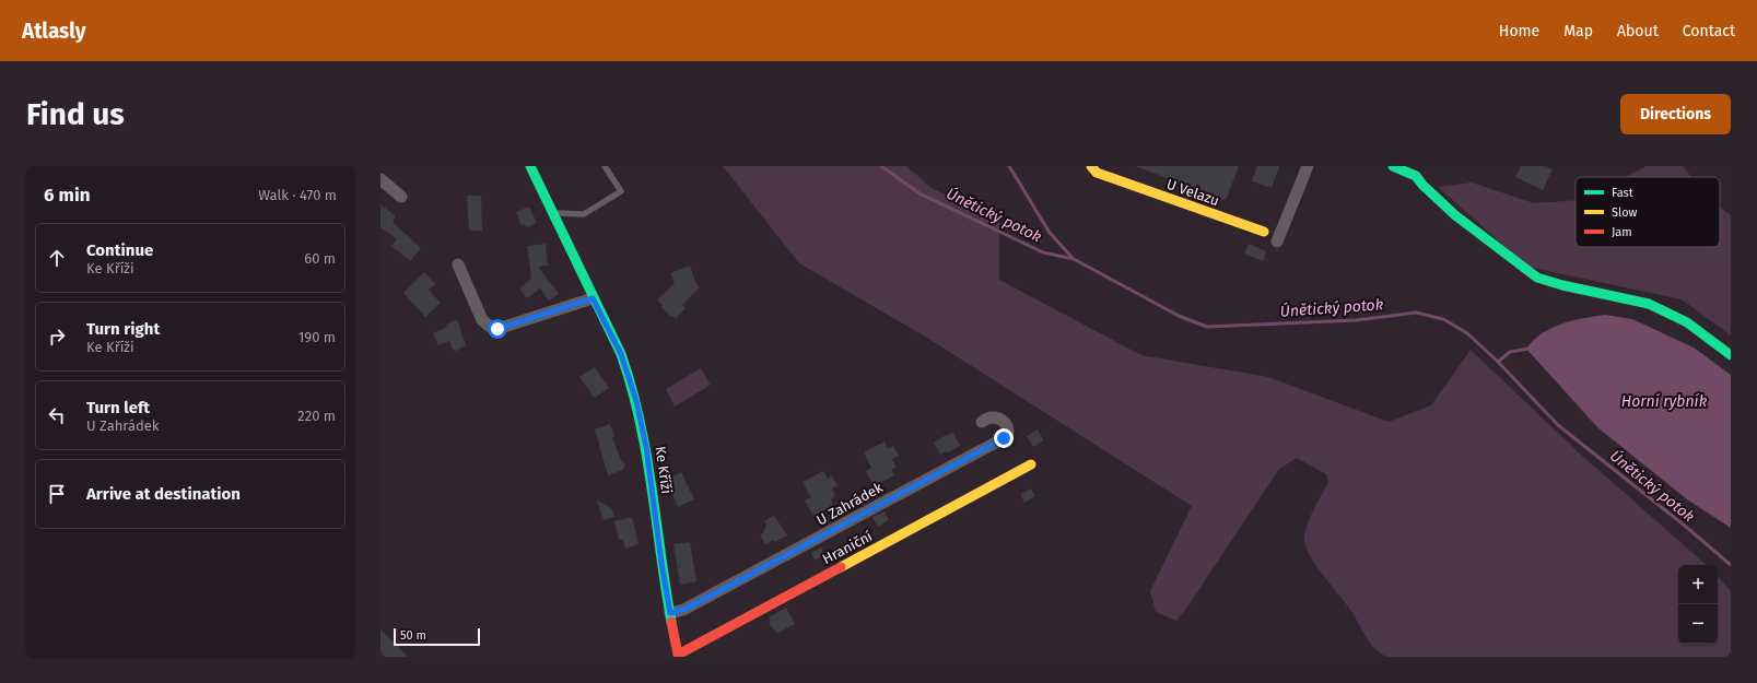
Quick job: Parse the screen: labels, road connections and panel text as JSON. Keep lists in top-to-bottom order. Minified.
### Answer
{"streets":{"street":["U Velazu","Ke Kříži","U Zahrádek","Hraniční"]},"crossings":[["Ke Kříži","U Zahrádek"],["Ke Kříži","Hraniční"]],"water":["Únětický potok","Horní rybník"],"legend":["Fast","Slow","Jam"],"scale_bar":"50 m","page":{"header":"Atlasly","nav":["Home","Map","About","Contact"],"buttons":"Directions","title":"Find us","heading":["6 min","Walk · 470 m"],"list":[["Continue","Ke Kříži","60 m"],["Turn right","Ke Kříži","190 m"],["Turn left","U Zahrádek","220 m"],"Arrive at destination"],"map_buttons":["+","−"],"scale":"50 m"}}
